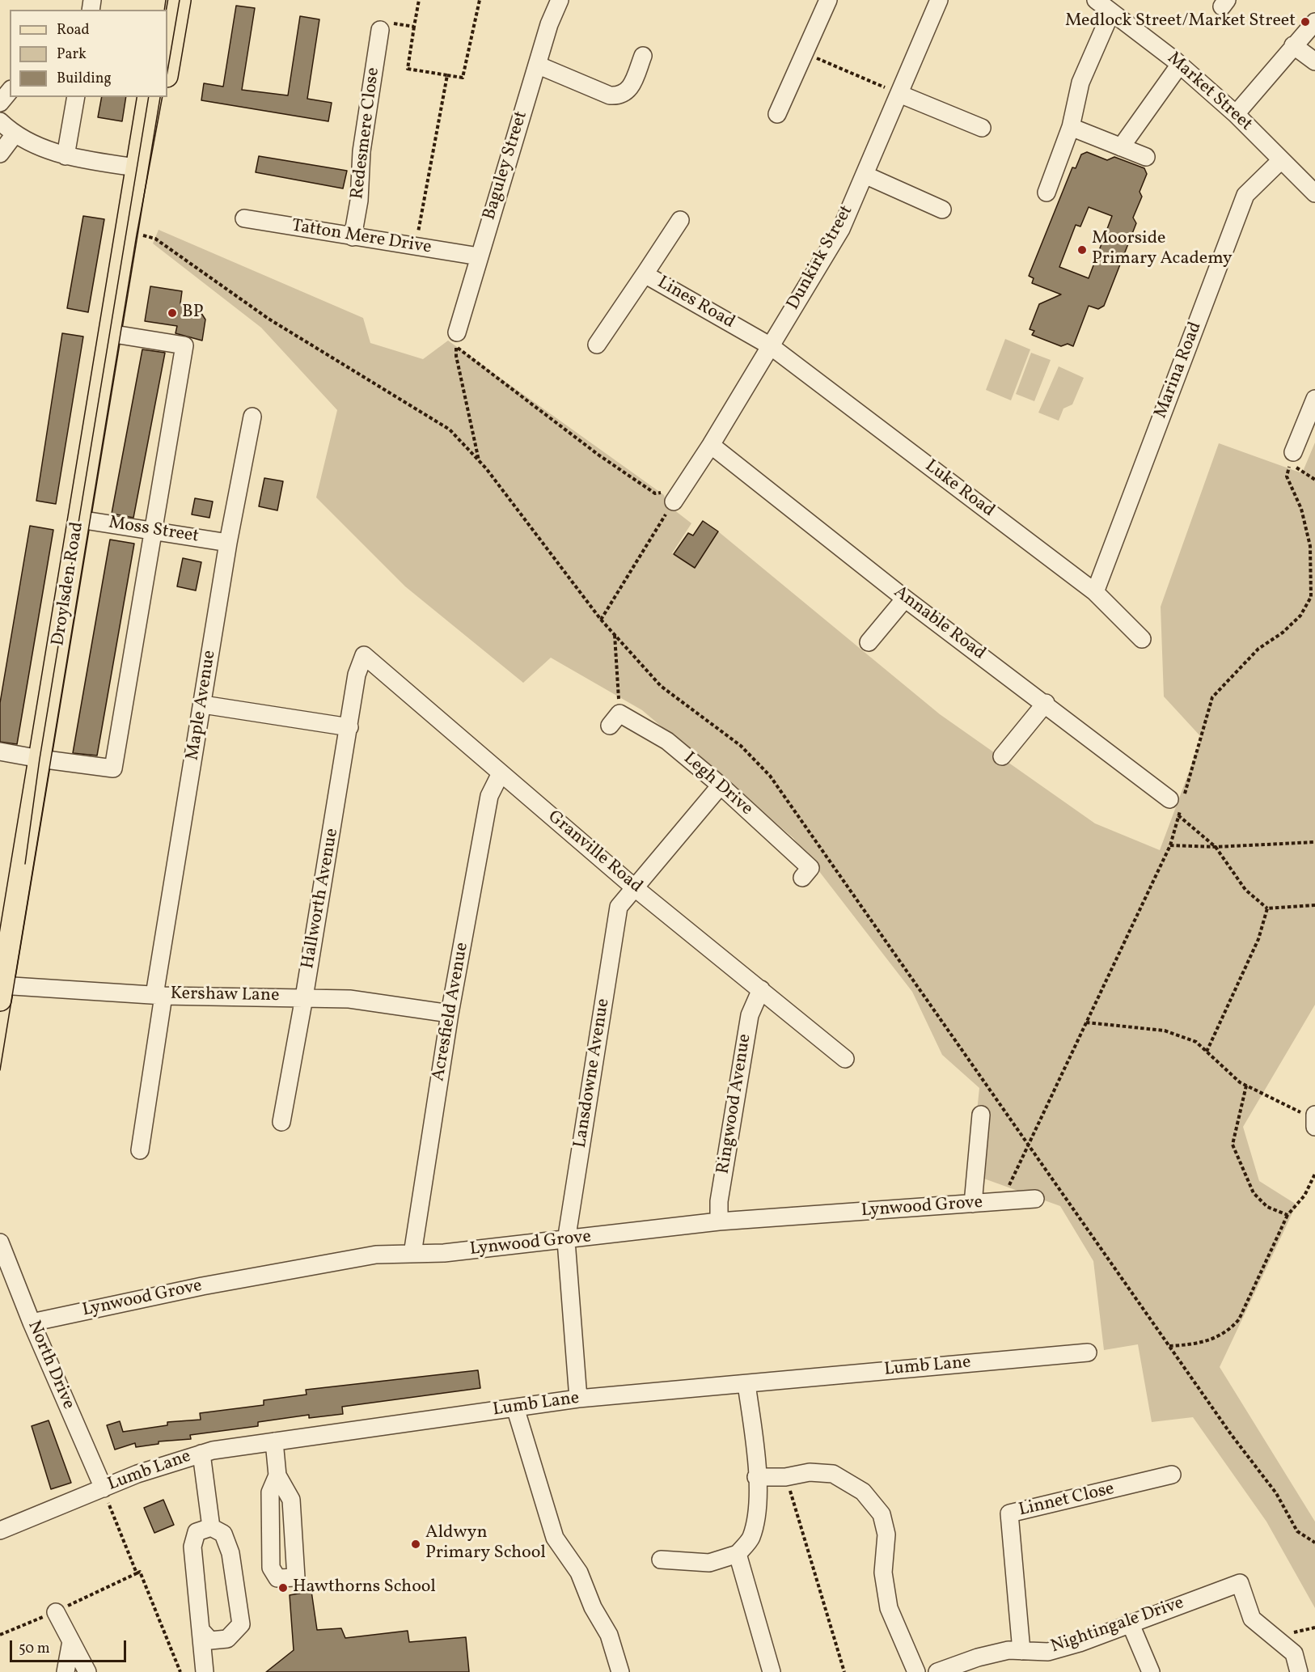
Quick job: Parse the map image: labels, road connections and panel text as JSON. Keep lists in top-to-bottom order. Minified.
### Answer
{"streets":{"main road":["Droylsden Road"],"street":["Market Street","Redesmere Close","Baguley Street","Tatton Mere Drive","Dunkirk Street","Lines Road","Marina Road","Luke Road","Moss Street","Annable Road","Maple Avenue","Legh Drive","Granville Road","Hallworth Avenue","Kershaw Lane","Acresfield Avenue","Lansdowne Avenue","Ringwood Avenue","Lynwood Grove","North Drive","Lumb Lane","Linnet Close","Nightingale Drive"]},"crossings":[["Market Street","Marina Road"],["Redesmere Close","Tatton Mere Drive"],["Baguley Street","Tatton Mere Drive"],["Dunkirk Street","Lines Road"],["Dunkirk Street","Luke Road"],["Dunkirk Street","Annable Road"],["Lines Road","Luke Road"],["Marina Road","Luke Road"],["Moss Street","Droylsden Road"],["Moss Street","Maple Avenue"],["Droylsden Road","Kershaw Lane"],["Maple Avenue","Kershaw Lane"],["Legh Drive","Lansdowne Avenue"],["Granville Road","Hallworth Avenue"],["Granville Road","Acresfield Avenue"],["Granville Road","Lansdowne Avenue"],["Granville Road","Ringwood Avenue"],["Hallworth Avenue","Kershaw Lane"],["Kershaw Lane","Acresfield Avenue"],["Acresfield Avenue","Lynwood Grove"],["Lansdowne Avenue","Lynwood Grove"],["Lansdowne Avenue","Lumb Lane"],["Ringwood Avenue","Lynwood Grove"],["Lynwood Grove","North Drive"],["North Drive","Lumb Lane"],["Linnet Close","Nightingale Drive"]],"places":["Medlock Street/Market Street","Moorside Primary Academy","BP","Aldwyn Primary School","Hawthorns School"],"legend":["Road","Park","Building"],"scale_bar":"50 m"}
